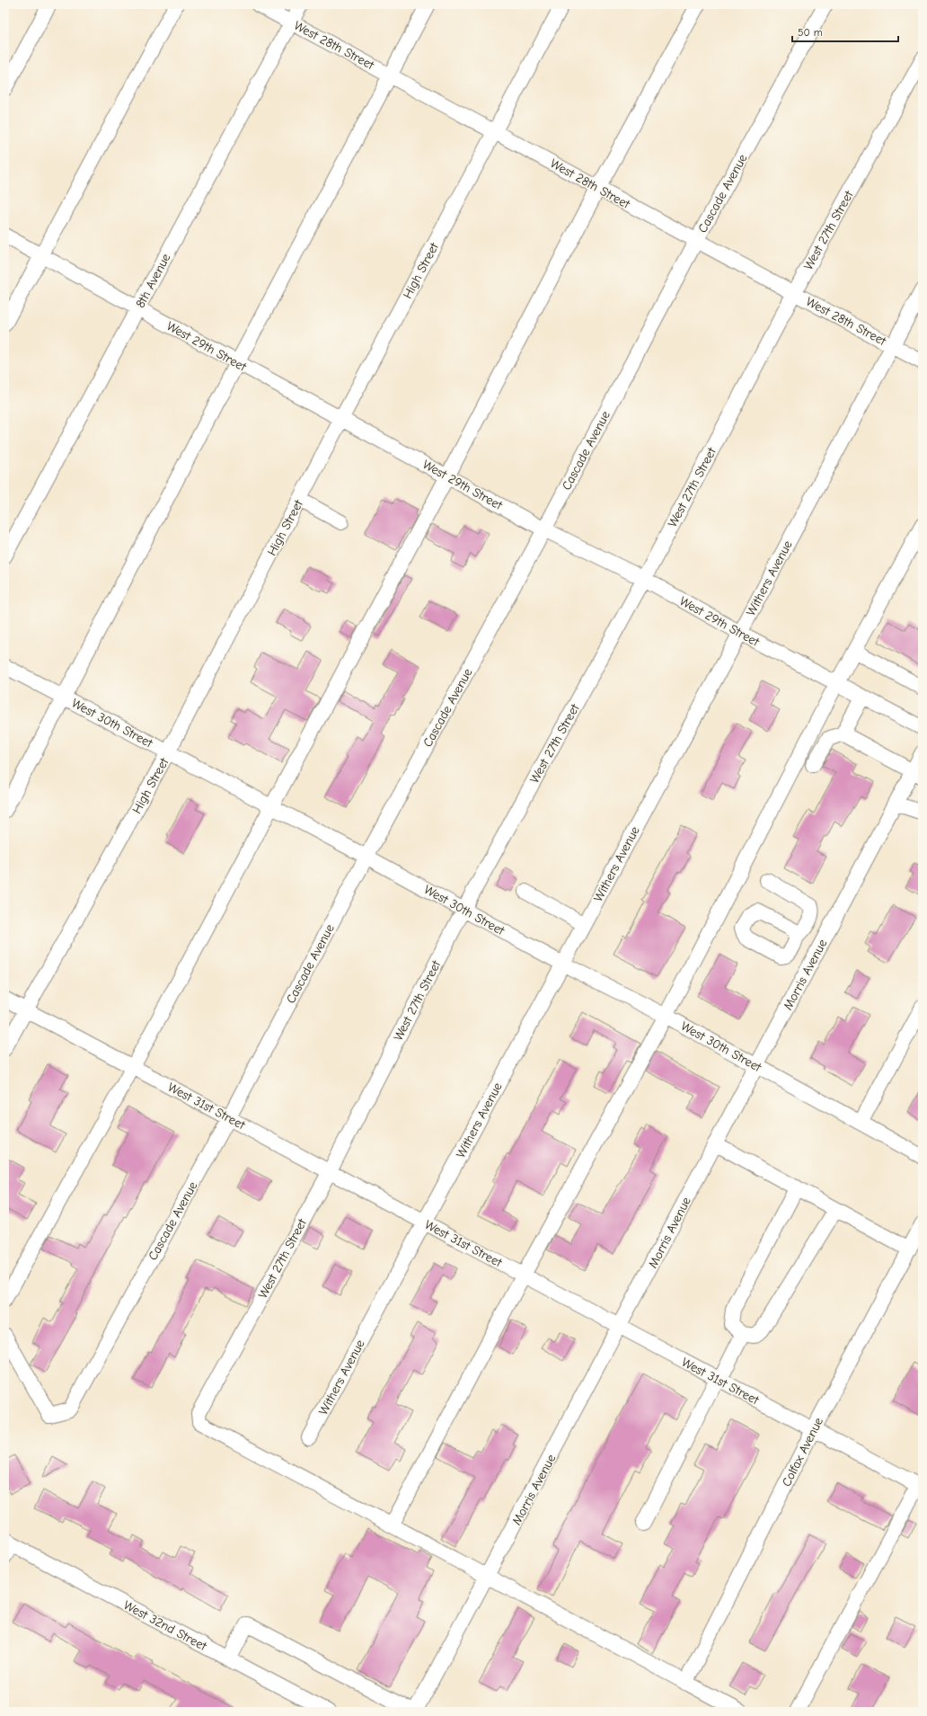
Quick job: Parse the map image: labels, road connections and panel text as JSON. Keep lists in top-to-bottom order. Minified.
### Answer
{"streets":{"street":["West 28th Street","Cascade Avenue","West 27th Street","High Street","8th Avenue","West 29th Street","Withers Avenue","West 30th Street","Morris Avenue","West 31st Street","Colfax Avenue","West 32nd Street"]},"crossings":[["West 28th Street","Cascade Avenue"],["West 28th Street","West 27th Street"],["West 28th Street","High Street"],["West 28th Street","8th Avenue"],["West 28th Street","Withers Avenue"],["Cascade Avenue","West 29th Street"],["Cascade Avenue","West 30th Street"],["Cascade Avenue","West 31st Street"],["West 27th Street","West 29th Street"],["West 27th Street","West 30th Street"],["West 27th Street","West 31st Street"],["High Street","West 29th Street"],["High Street","West 30th Street"],["High Street","West 31st Street"],["8th Avenue","West 29th Street"],["West 29th Street","Withers Avenue"],["Withers Avenue","West 30th Street"],["Withers Avenue","West 31st Street"],["West 30th Street","Morris Avenue"],["Morris Avenue","West 31st Street"],["West 31st Street","Colfax Avenue"]],"scale_bar":"50 m"}
